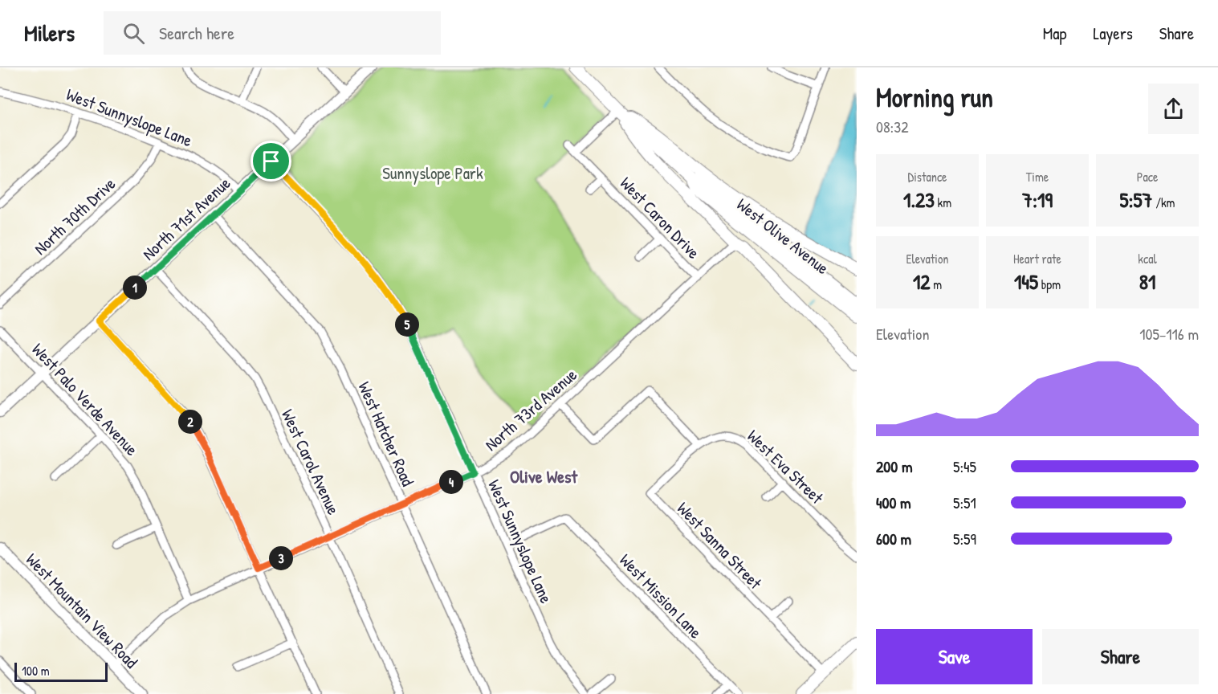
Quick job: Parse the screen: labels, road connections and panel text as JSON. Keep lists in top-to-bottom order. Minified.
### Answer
{"streets":{"main road":["West Olive Avenue"],"street":["West Sunnyslope Lane","North 70th Drive","West Caron Drive","North 71st Avenue","West Palo Verde Avenue","North 73rd Avenue","West Hatcher Road","West Carol Avenue","West Eva Street","West Sanna Street","West Mission Lane","West Mountain View Road"]},"crossings":[["West Sunnyslope Lane","North 70th Drive"],["West Sunnyslope Lane","North 71st Avenue"],["West Sunnyslope Lane","North 73rd Avenue"],["West Sunnyslope Lane","West Mission Lane"],["West Caron Drive","North 73rd Avenue"],["North 71st Avenue","West Palo Verde Avenue"],["North 71st Avenue","West Hatcher Road"],["North 71st Avenue","West Carol Avenue"],["West Palo Verde Avenue","North 73rd Avenue"],["North 73rd Avenue","West Hatcher Road"],["North 73rd Avenue","West Carol Avenue"],["North 73rd Avenue","West Mountain View Road"],["West Eva Street","West Sanna Street"]],"districts":["Olive West"],"parks":["Sunnyslope Park"],"scale_bar":"100 m","page":{"header":"Milers","search":"Search here","nav":["Map","Layers","Share"],"heading":["Morning run","08:32"],"stats":[["Distance","1.23 km"],["Time","7:19"],["Pace","5:57 /km"],["Elevation","12 m"],["Heart rate","145 bpm"],["kcal","81"]],"pins":["1","5","2","4","3"],"chart":["Elevation","105–116 m"],"list":[{"name":"200 m","note":"5:45"},{"name":"400 m","note":"5:51"},{"name":"600 m","note":"5:59"}],"buttons":["Save","Share"],"scale":"100 m"}}
